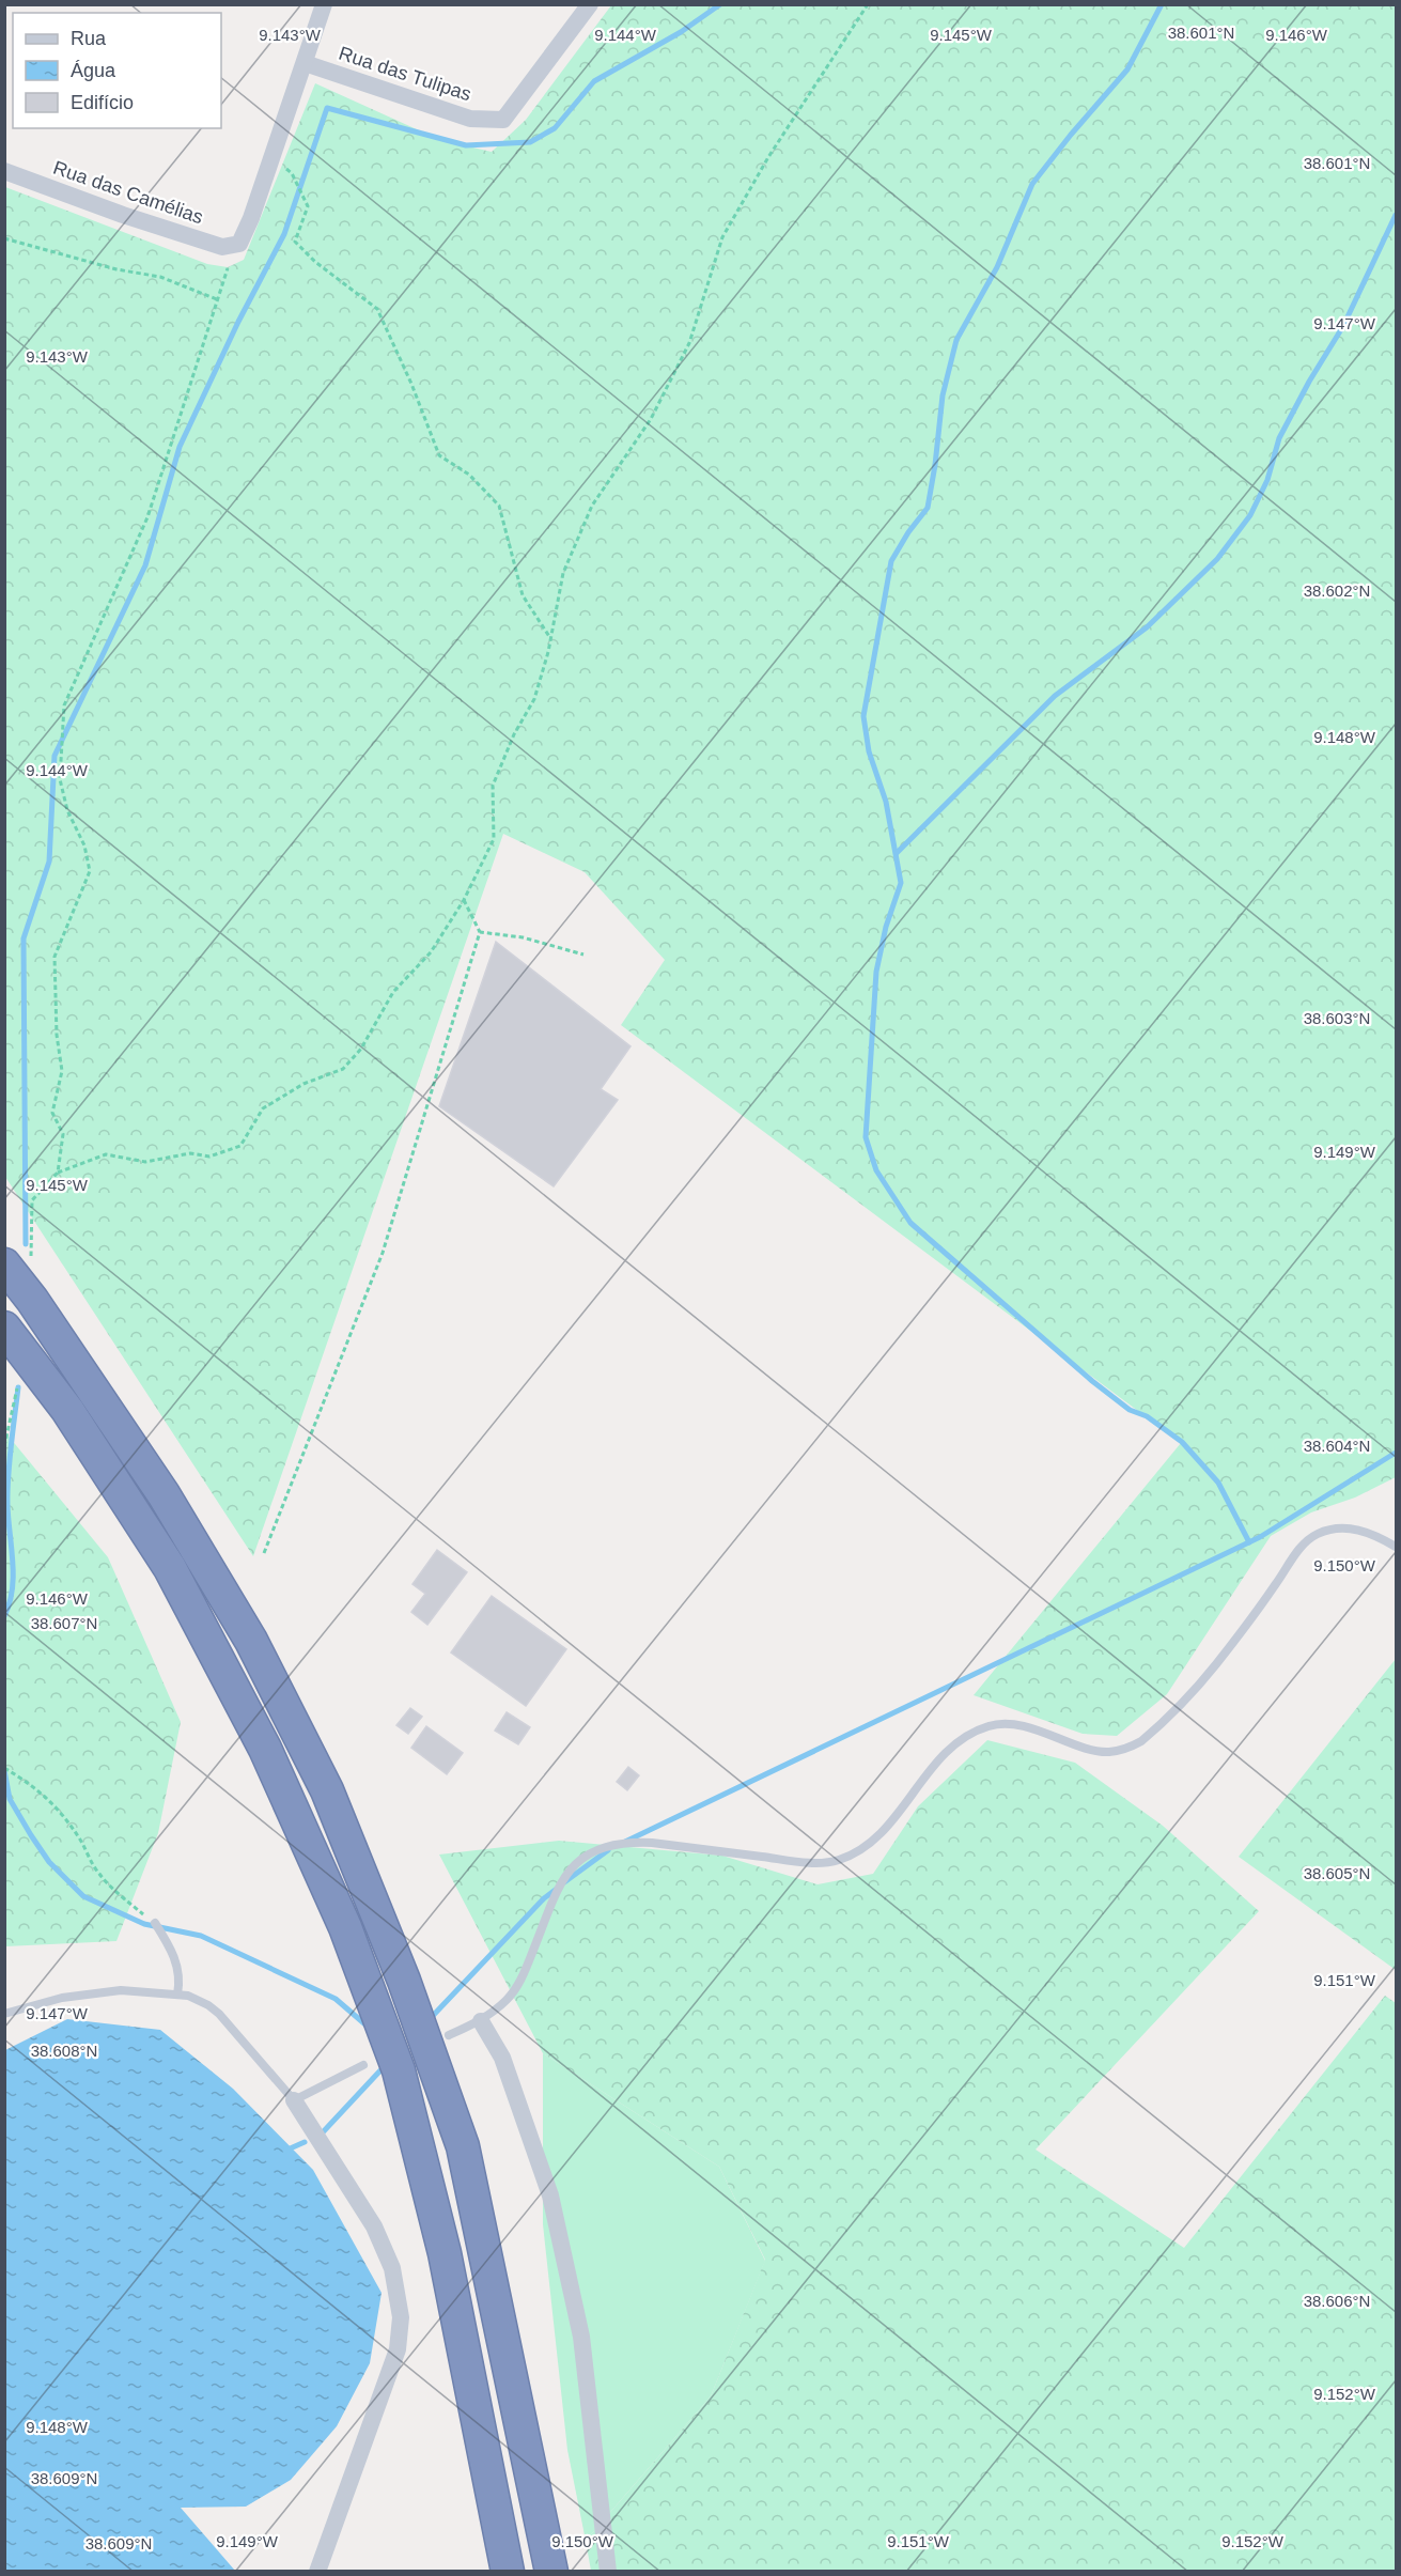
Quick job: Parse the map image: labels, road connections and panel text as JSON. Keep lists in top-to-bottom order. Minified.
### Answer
{"streets":{"street":["Rua das Tulipas","Rua das Camélias"]},"legend":["Rua","Água","Edifício"],"coordinates":["38.601°N","9.143°W","9.144°W","9.145°W","9.146°W","9.147°W","38.602°N","9.148°W","38.603°N","9.149°W","38.604°N","9.150°W","38.607°N","38.605°N","9.151°W","38.608°N","38.606°N","9.152°W","38.609°N"]}
